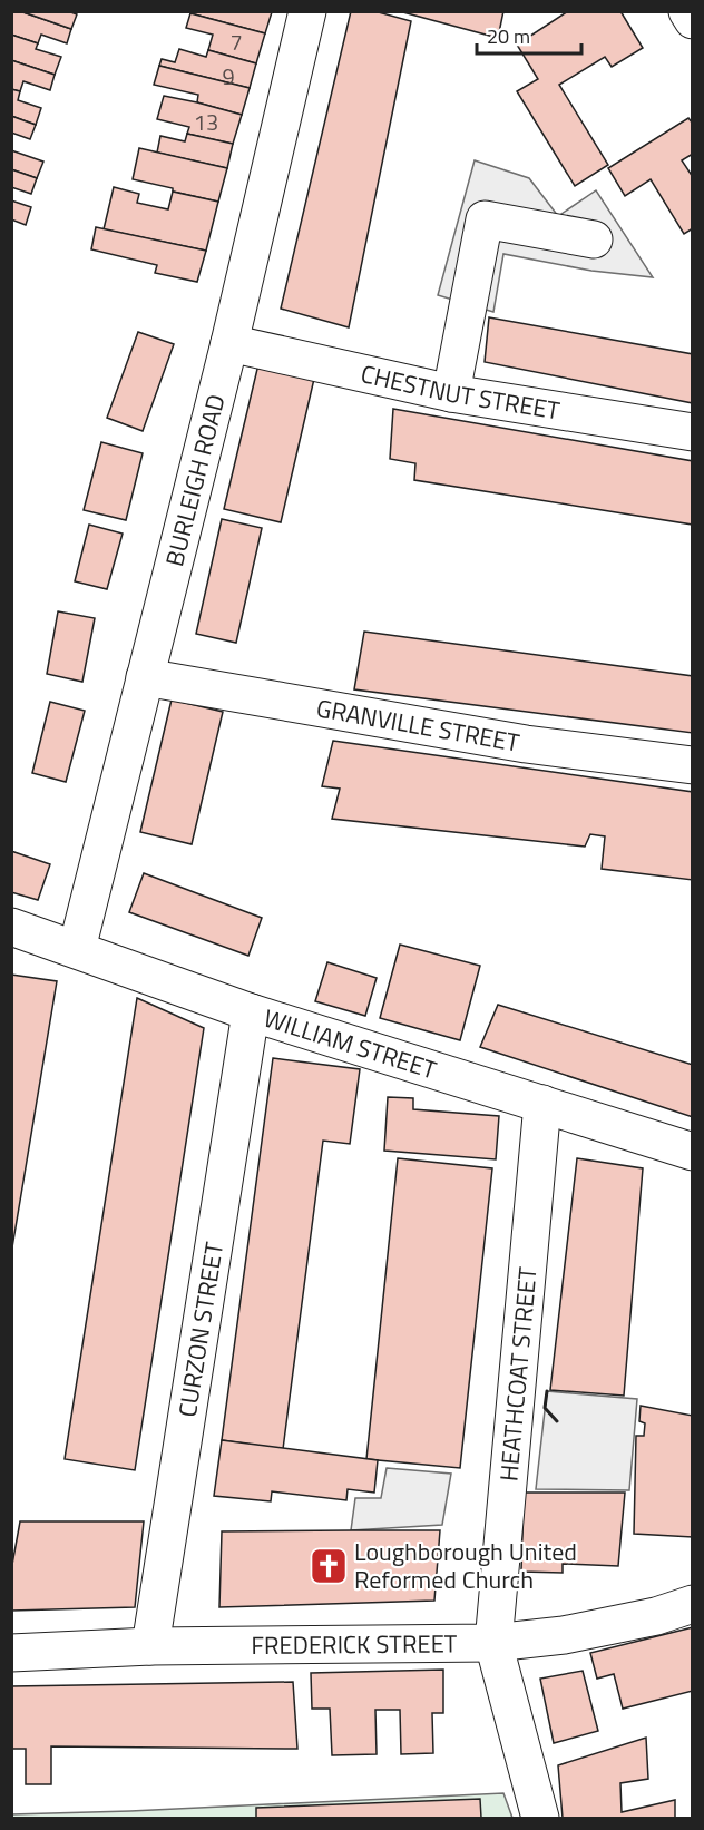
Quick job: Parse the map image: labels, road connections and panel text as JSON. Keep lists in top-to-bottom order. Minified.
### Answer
{"streets":{"street":["CHESTNUT STREET","BURLEIGH ROAD","GRANVILLE STREET","WILLIAM STREET","CURZON STREET","HEATHCOAT STREET","FREDERICK STREET"]},"crossings":[["CHESTNUT STREET","BURLEIGH ROAD"],["BURLEIGH ROAD","GRANVILLE STREET"],["BURLEIGH ROAD","WILLIAM STREET"],["WILLIAM STREET","CURZON STREET"],["WILLIAM STREET","HEATHCOAT STREET"],["CURZON STREET","FREDERICK STREET"],["HEATHCOAT STREET","FREDERICK STREET"]],"places":{"church":["Loughborough United Reformed Church"]},"house_numbers":["7","9","13"],"scale_bar":"20 m"}
